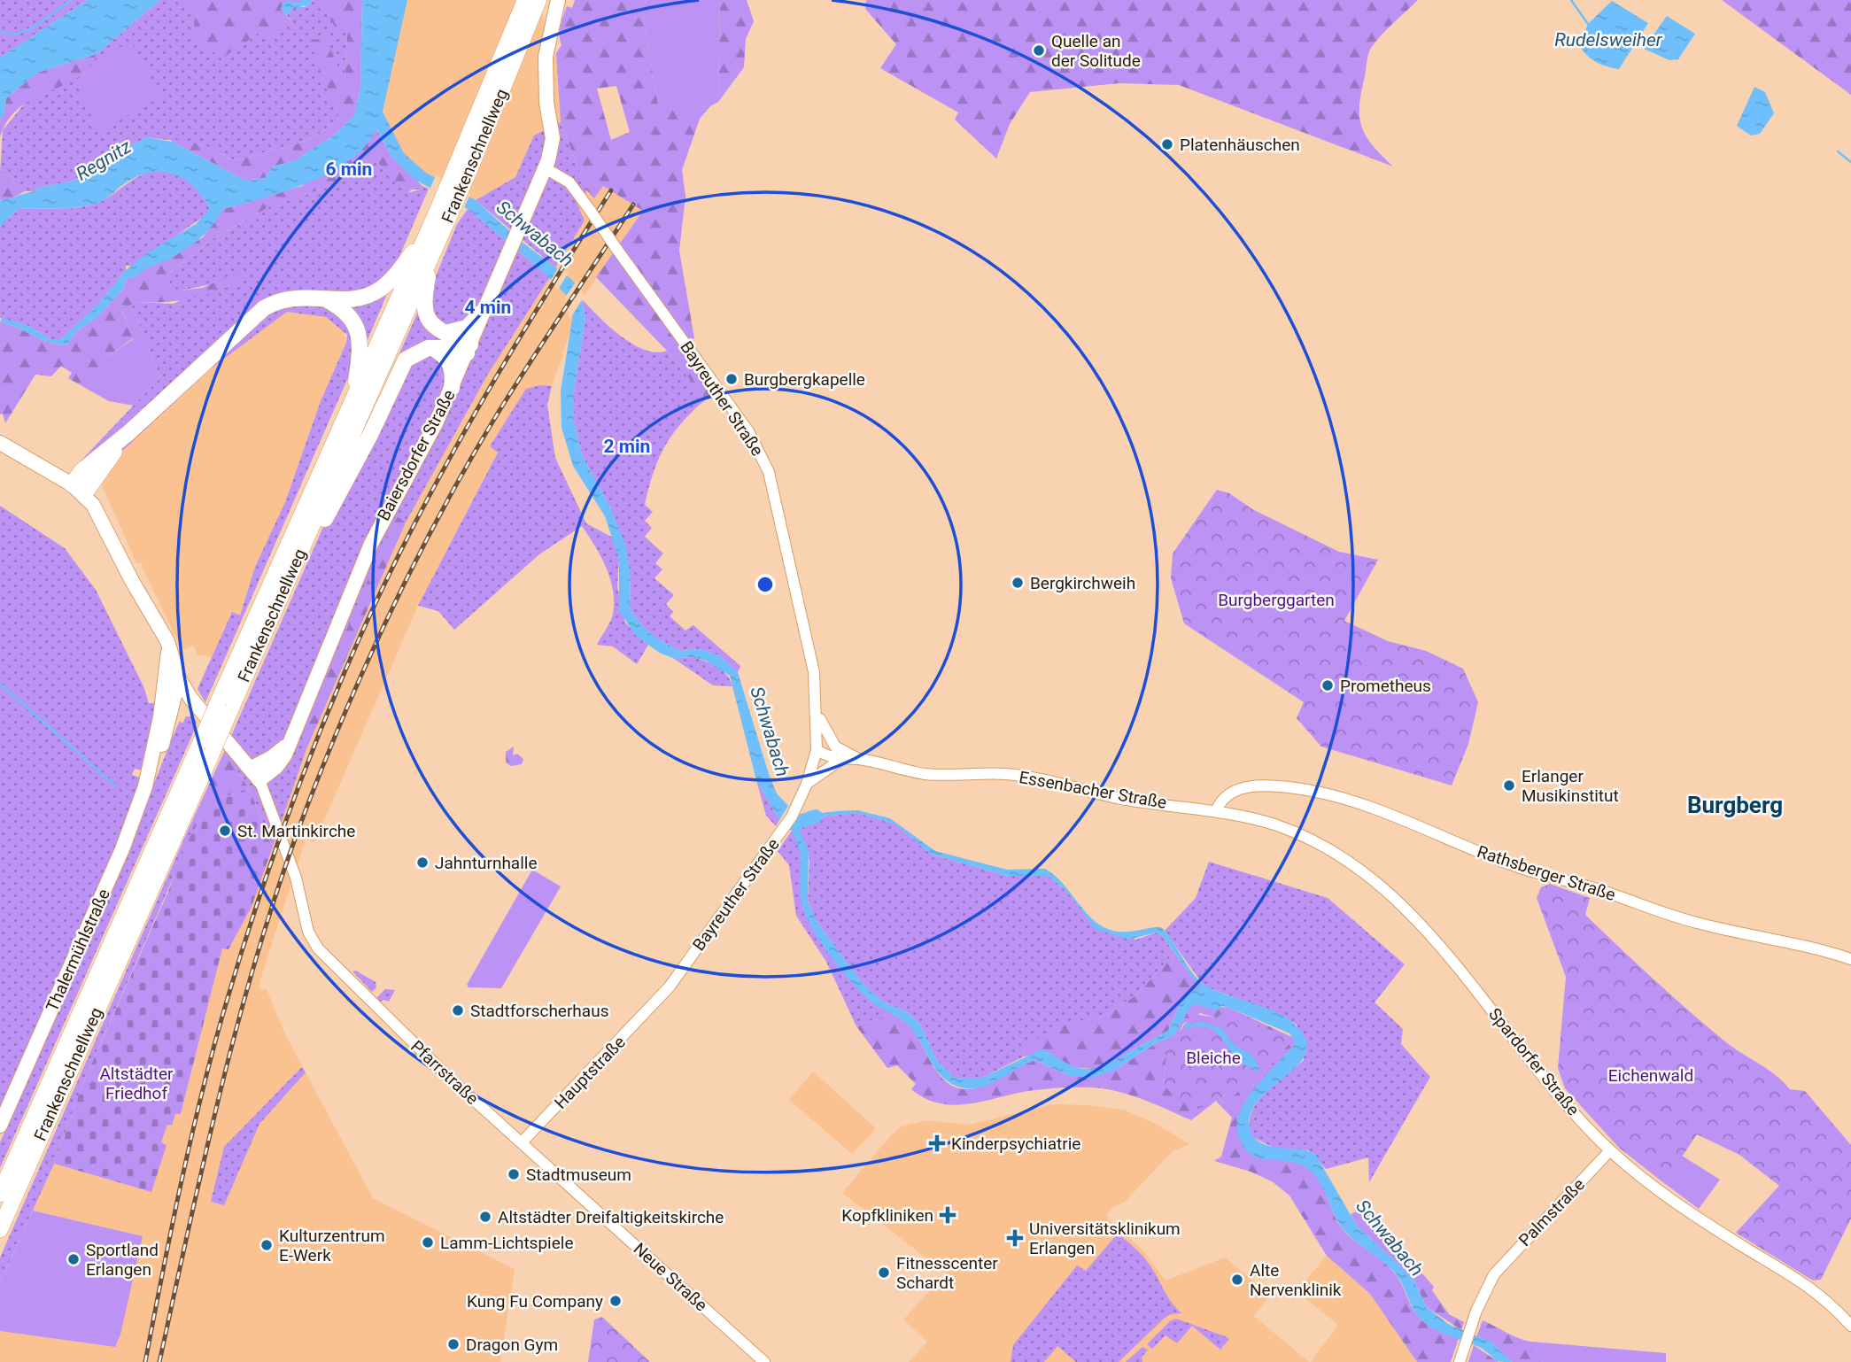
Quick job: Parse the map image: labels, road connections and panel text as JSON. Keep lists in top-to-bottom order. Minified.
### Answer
{"streets":{"highway":["Frankenschnellweg"],"main road":["Baiersdorfer Straße","Thalermühlstraße"],"street":["Bayreuther Straße","Essenbacher Straße","Rathsberger Straße","Spardorfer Straße","Pfarrstraße","Hauptstraße","Palmstraße","Neue Straße"]},"crossings":[["Bayreuther Straße","Baiersdorfer Straße"],["Bayreuther Straße","Essenbacher Straße"],["Bayreuther Straße","Hauptstraße"],["Baiersdorfer Straße","Pfarrstraße"],["Essenbacher Straße","Rathsberger Straße"],["Essenbacher Straße","Spardorfer Straße"],["Rathsberger Straße","Spardorfer Straße"],["Spardorfer Straße","Palmstraße"],["Pfarrstraße","Hauptstraße"],["Pfarrstraße","Neue Straße"],["Hauptstraße","Neue Straße"]],"districts":["Burgberg"],"water":["Rudelsweiher","Regnitz","Schwabach"],"parks":["Burgberggarten","Bleiche","Altstädter Friedhof","Eichenwald"],"places":{"other":["Quelle an der Solitude","Platenhäuschen","Burgbergkapelle","Bergkirchweih","Prometheus","Erlanger Musikinstitut","St. Martinkirche","Jahnturnhalle","Stadtforscherhaus","Stadtmuseum","Altstädter Dreifaltigkeitskirche","Lamm-Lichtspiele","Kulturzentrum E-Werk","Sportland Erlangen","Fitnesscenter Schardt","Alte Nervenklinik","Kung Fu Company","Dragon Gym"],"health":["Kinderpsychiatrie","Kopfkliniken","Universitätsklinikum Erlangen"]},"rings":["6 min","4 min","2 min"]}
